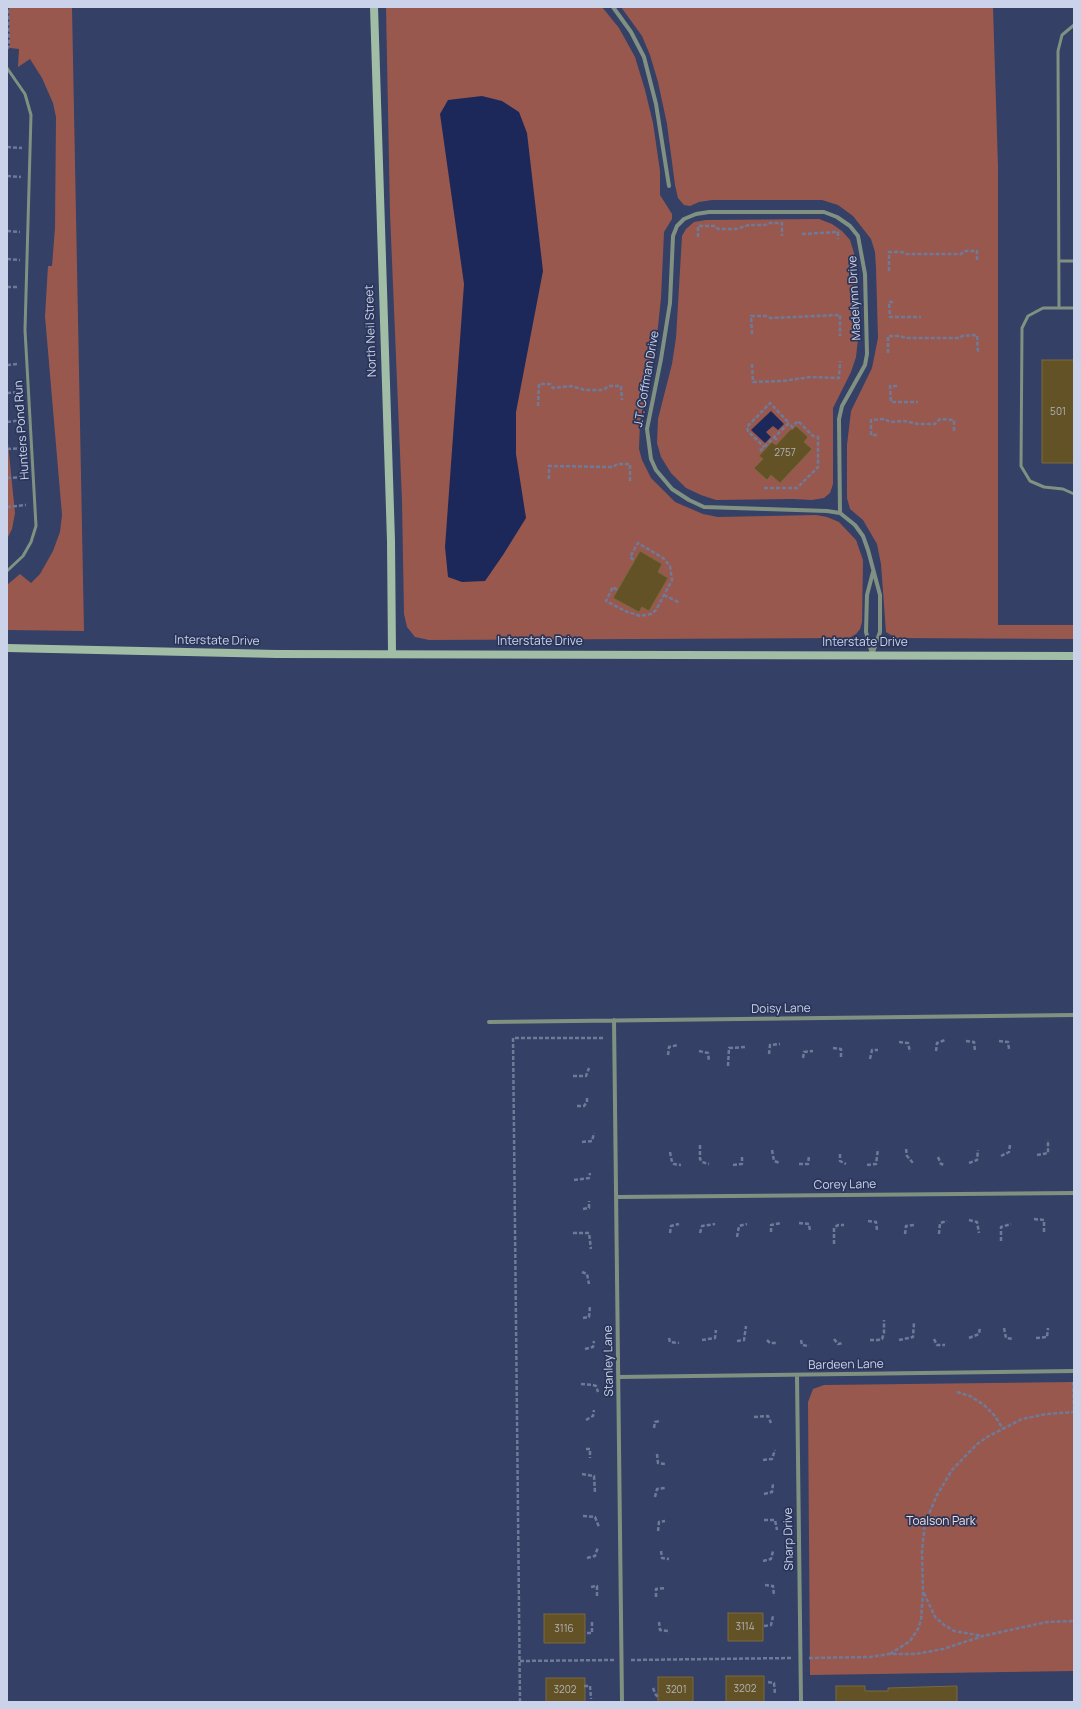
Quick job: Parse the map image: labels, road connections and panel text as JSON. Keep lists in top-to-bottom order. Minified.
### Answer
{"streets":{"main road":["North Neil Street","Interstate Drive"],"street":["Madelynn Drive","J.T. Coffman Drive","Doisy Lane","Corey Lane","Stanley Lane","Bardeen Lane","Sharp Drive"],"lane":["Hunters Pond Run"]},"crossings":[["Madelynn Drive","J.T. Coffman Drive"],["North Neil Street","Interstate Drive"],["Doisy Lane","Stanley Lane"],["Corey Lane","Stanley Lane"],["Stanley Lane","Bardeen Lane"],["Bardeen Lane","Sharp Drive"]],"parks":["Toalson Park"],"house_numbers":["501","2757","3114","3116","3202","3202","3201"]}
